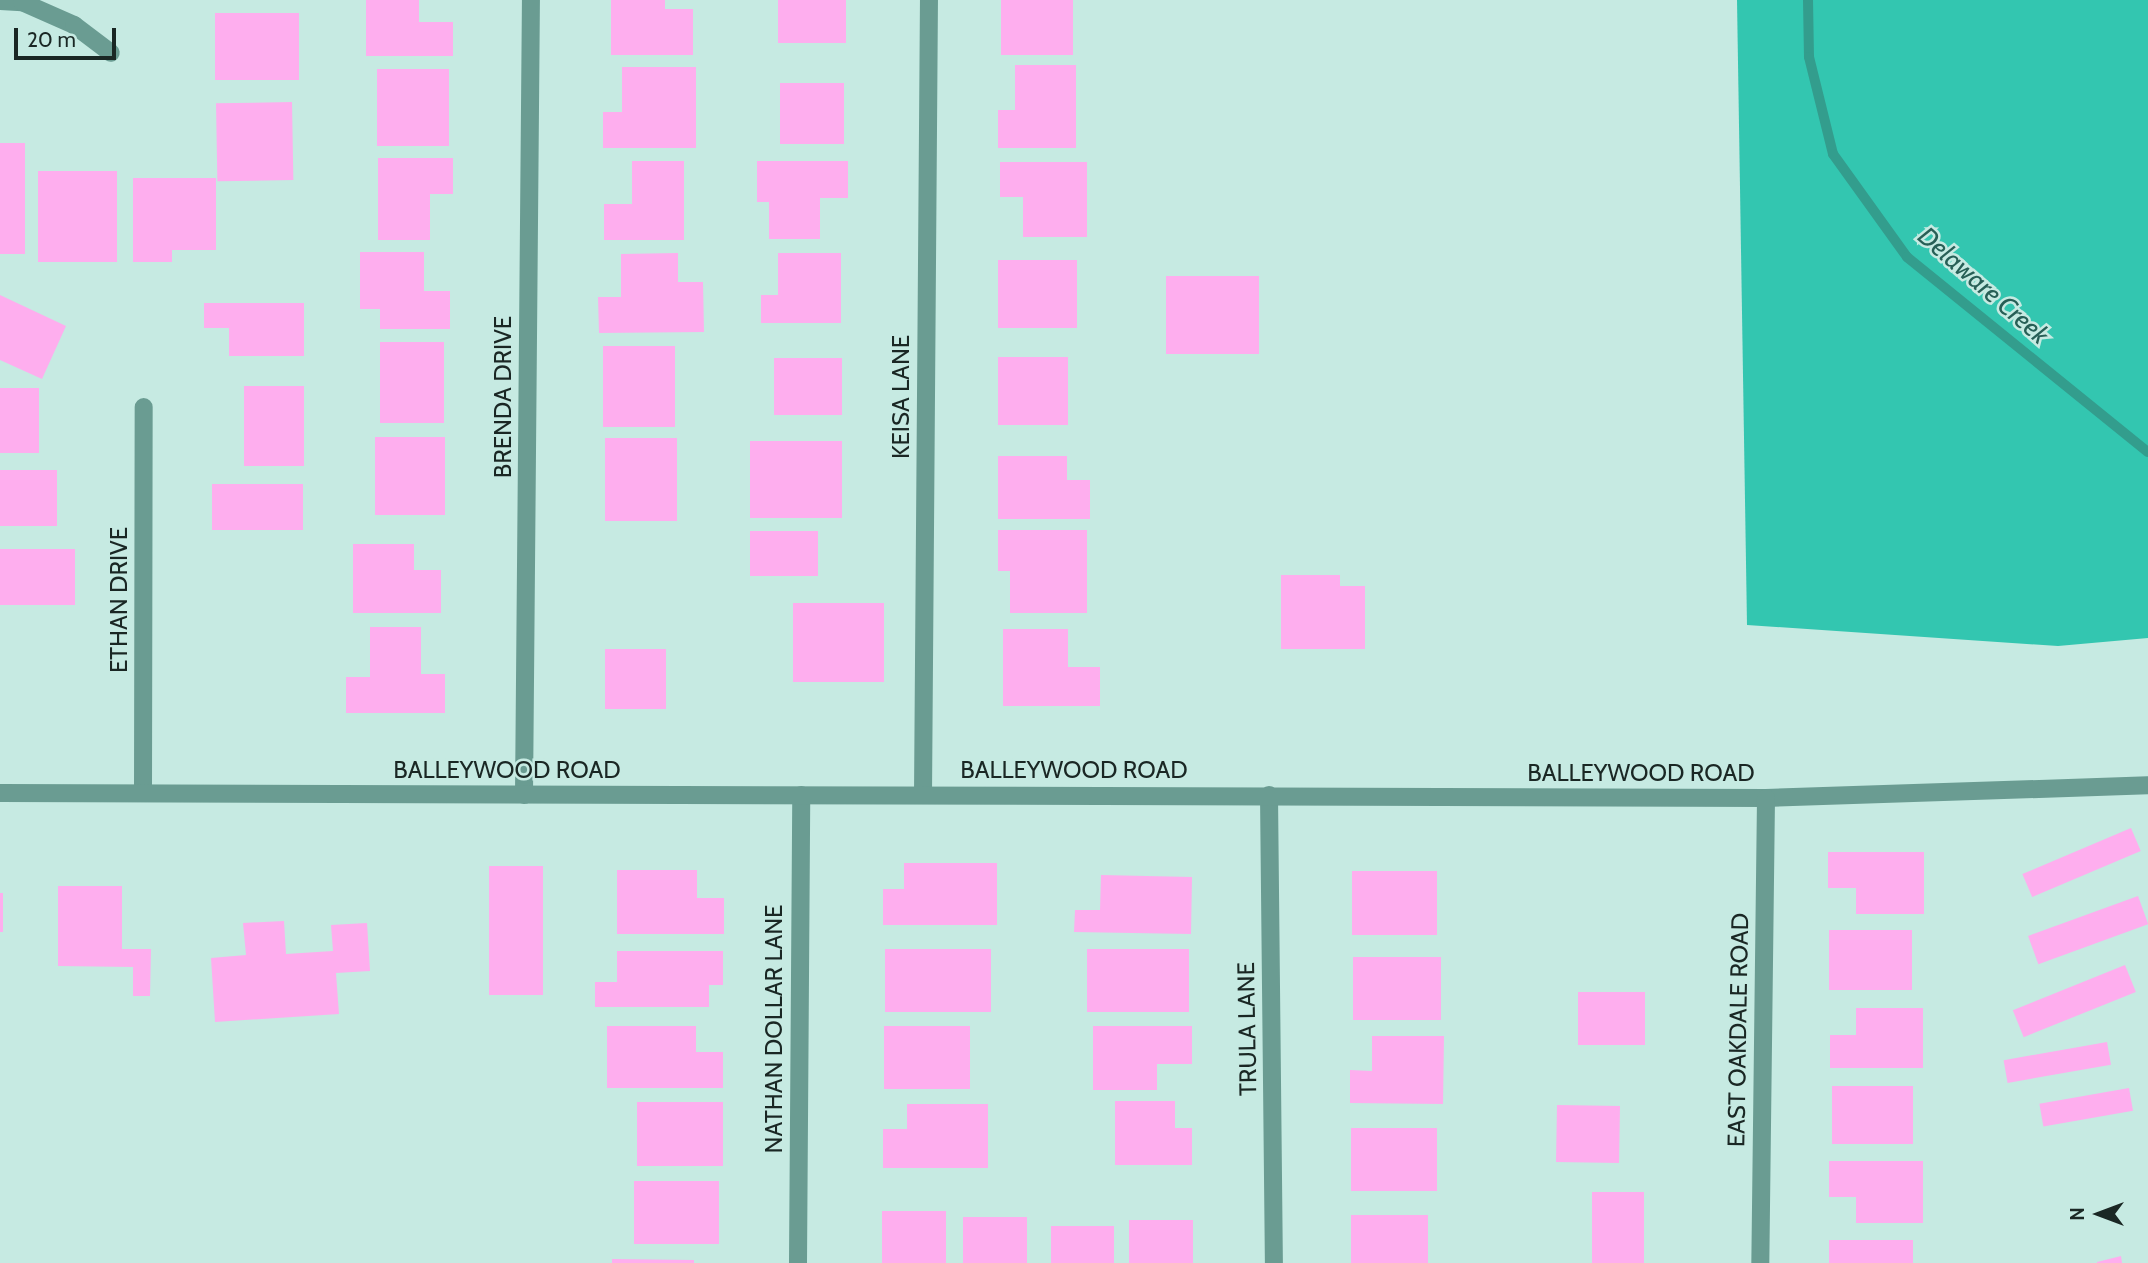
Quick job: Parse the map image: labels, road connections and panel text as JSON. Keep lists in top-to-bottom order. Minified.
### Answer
{"streets":{"street":["BRENDA DRIVE","KEISA LANE","ETHAN DRIVE","BALLEYWOOD ROAD","NATHAN DOLLAR LANE","TRULA LANE","EAST OAKDALE ROAD"]},"crossings":[["BRENDA DRIVE","BALLEYWOOD ROAD"],["KEISA LANE","BALLEYWOOD ROAD"],["ETHAN DRIVE","BALLEYWOOD ROAD"],["BALLEYWOOD ROAD","NATHAN DOLLAR LANE"],["BALLEYWOOD ROAD","TRULA LANE"],["BALLEYWOOD ROAD","EAST OAKDALE ROAD"]],"water":["Delaware Creek"],"scale_bar":"20 m","north":"left"}
